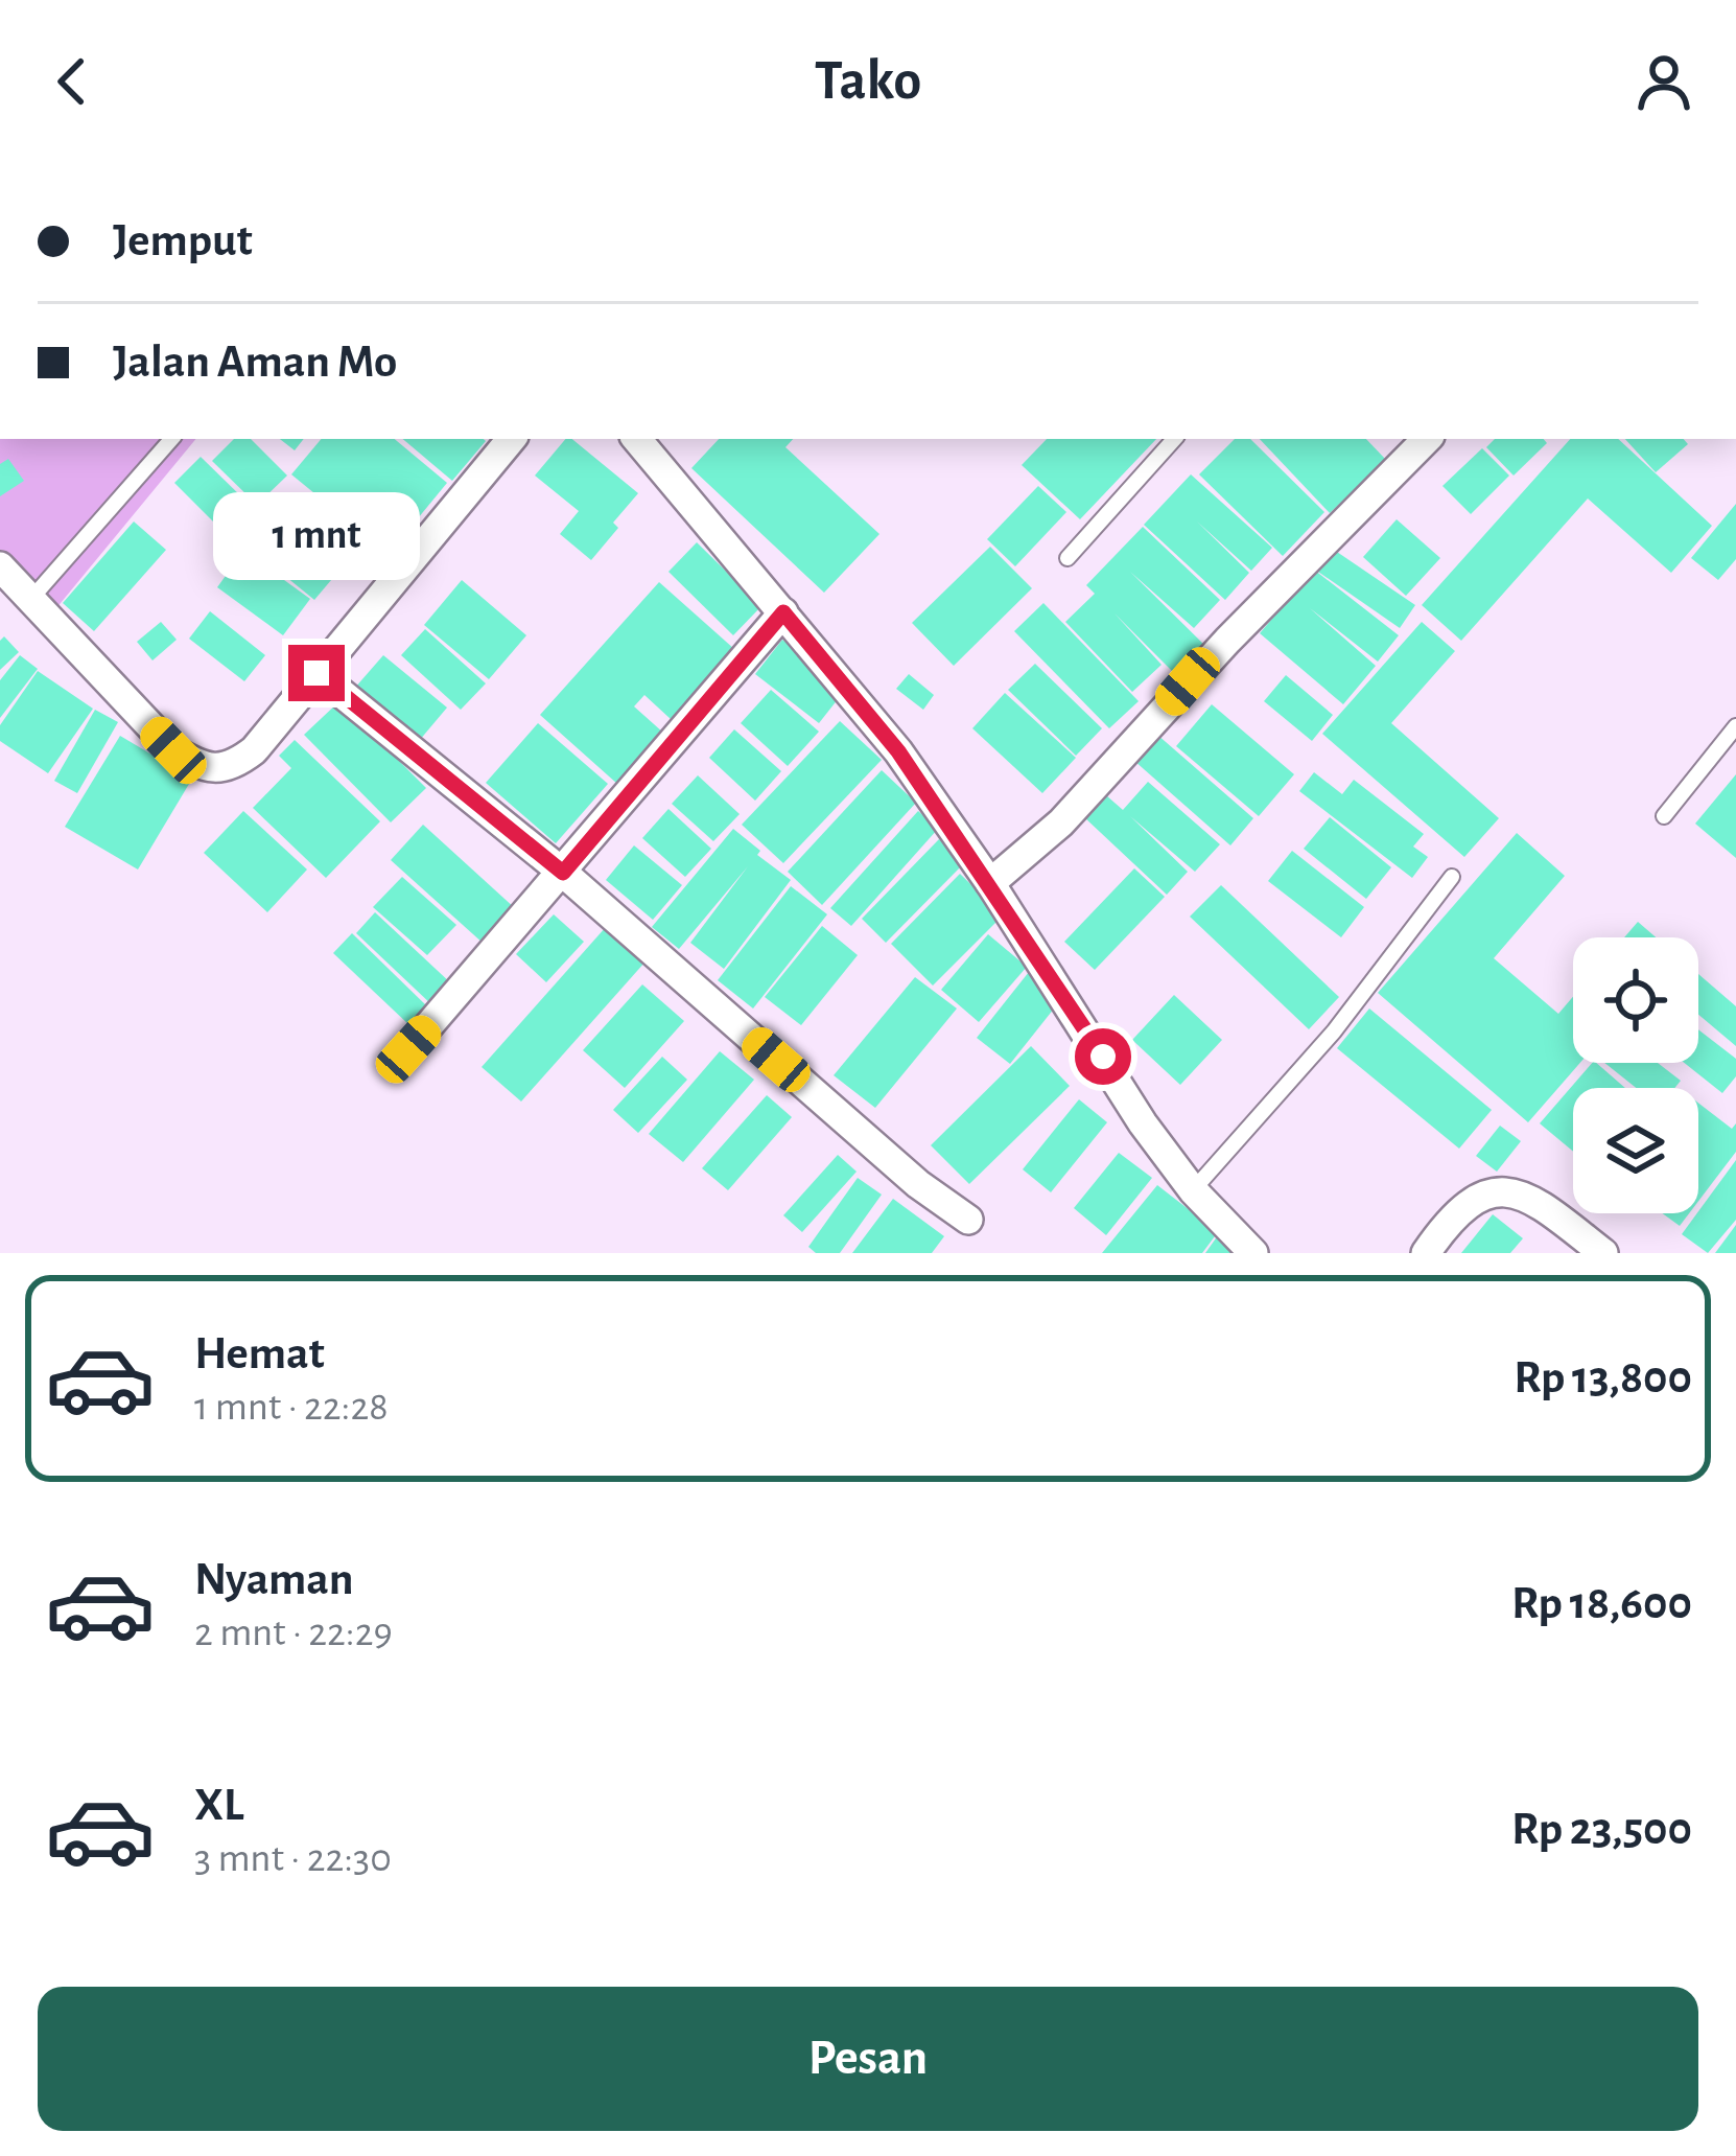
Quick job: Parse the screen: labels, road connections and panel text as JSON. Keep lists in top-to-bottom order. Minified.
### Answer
{"page":{"header":"Tako","banner":["Jemput","Jalan Aman Mo"],"bubble":"1 mnt","list":[{"name":"Hemat","note":"1 mnt · 22:28","value":"Rp 13,800"},{"name":"Nyaman","note":"2 mnt · 22:29","value":"Rp 18,600"},{"name":"XL","note":"3 mnt · 22:30","value":"Rp 23,500"}],"buttons":"Pesan"}}
